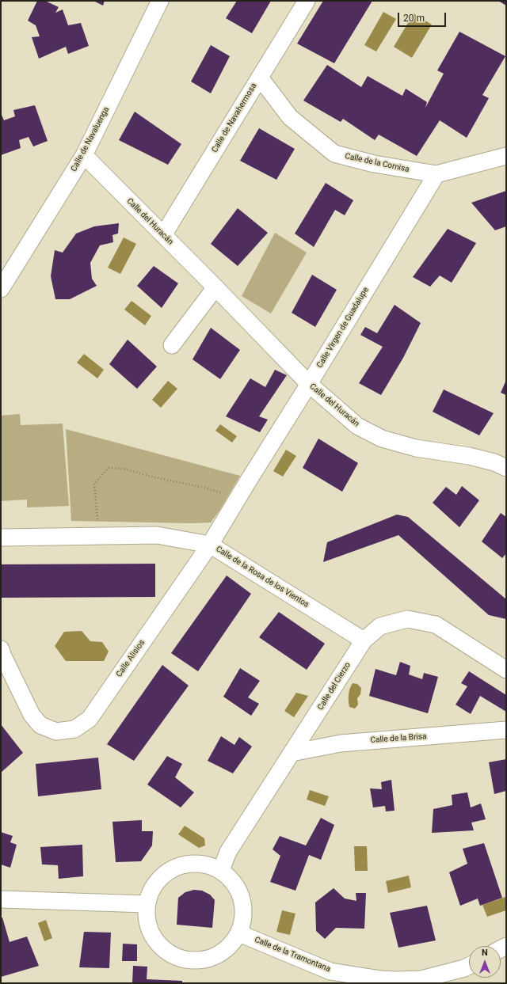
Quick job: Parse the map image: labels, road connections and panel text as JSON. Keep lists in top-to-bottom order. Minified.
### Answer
{"streets":{"street":["Calle de Navahermosa","Calle de Navaluenga","Calle de la Cornisa","Calle del Huracán","Calle Virgen de Guadalupe","Calle de la Rosa de los Vientos","Calle Alisios","Calle del Cierzo","Calle de la Brisa","Calle de la Tramontana"]},"crossings":[["Calle de Navahermosa","Calle de la Cornisa"],["Calle de Navahermosa","Calle del Huracán"],["Calle de Navaluenga","Calle del Huracán"],["Calle de la Cornisa","Calle Virgen de Guadalupe"],["Calle del Huracán","Calle Virgen de Guadalupe"],["Calle Virgen de Guadalupe","Calle Alisios"],["Calle de la Rosa de los Vientos","Calle Alisios"],["Calle de la Rosa de los Vientos","Calle del Cierzo"],["Calle del Cierzo","Calle de la Brisa"],["Calle del Cierzo","Calle de la Tramontana"]],"scale_bar":"20 m","north":"top"}
